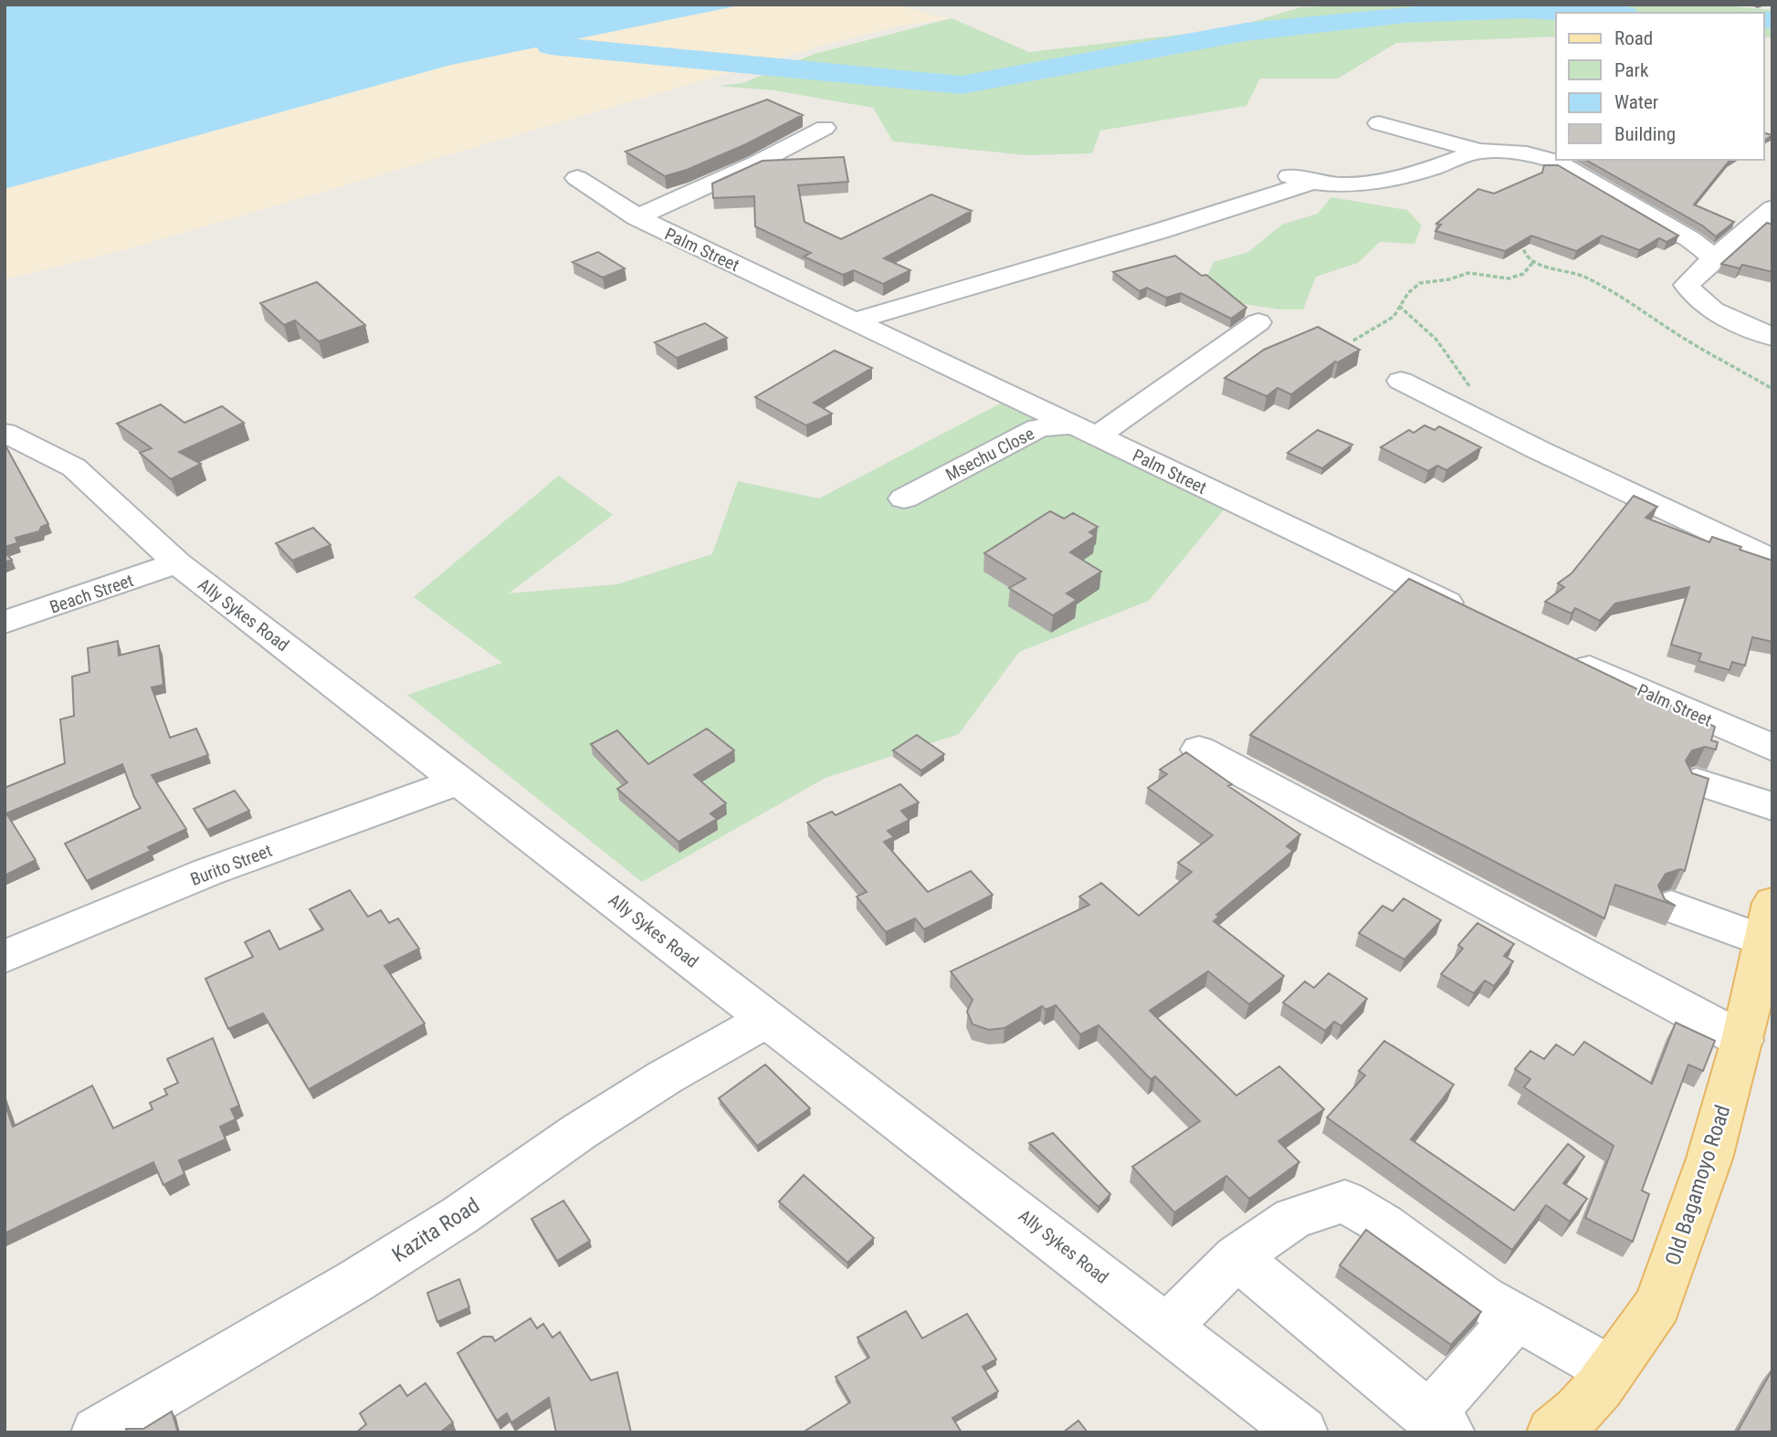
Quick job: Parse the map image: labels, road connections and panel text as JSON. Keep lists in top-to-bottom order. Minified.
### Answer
{"streets":{"main road":["Old Bagamoyo Road"],"street":["Palm Street","Msechu Close","Beach Street","Ally Sykes Road","Burito Street","Kazita Road"]},"crossings":[["Palm Street","Msechu Close"],["Beach Street","Ally Sykes Road"],["Ally Sykes Road","Burito Street"],["Ally Sykes Road","Kazita Road"]],"legend":["Road","Park","Water","Building"]}
